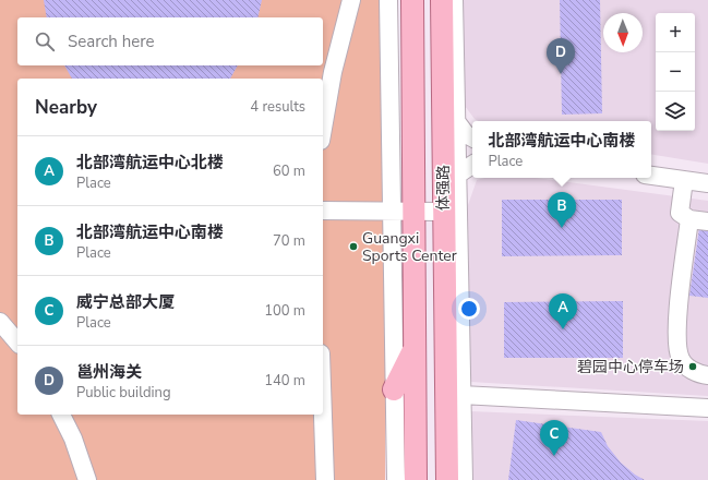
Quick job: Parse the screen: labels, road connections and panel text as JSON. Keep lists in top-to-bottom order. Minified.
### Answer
{"streets":{"main road":["体强路"]},"places":["Guangxi Sports Center","碧园中心停车场"],"north":"bottom","page":{"map_buttons":["+","−"],"search":"Search here","pins":["D","B","A","C"],"heading":["Nearby","4 results"],"popup":["北部湾航运中心南楼","Place"],"list":[{"mark":"A","name":"北部湾航运中心北楼","note":"Place","value":"60 m"},{"mark":"B","name":"北部湾航运中心南楼","note":"Place","value":"70 m"},{"mark":"C","name":"威宁总部大厦","note":"Place","value":"100 m"},{"mark":"D","name":"邕州海关","note":"Public building","value":"140 m"}]}}
